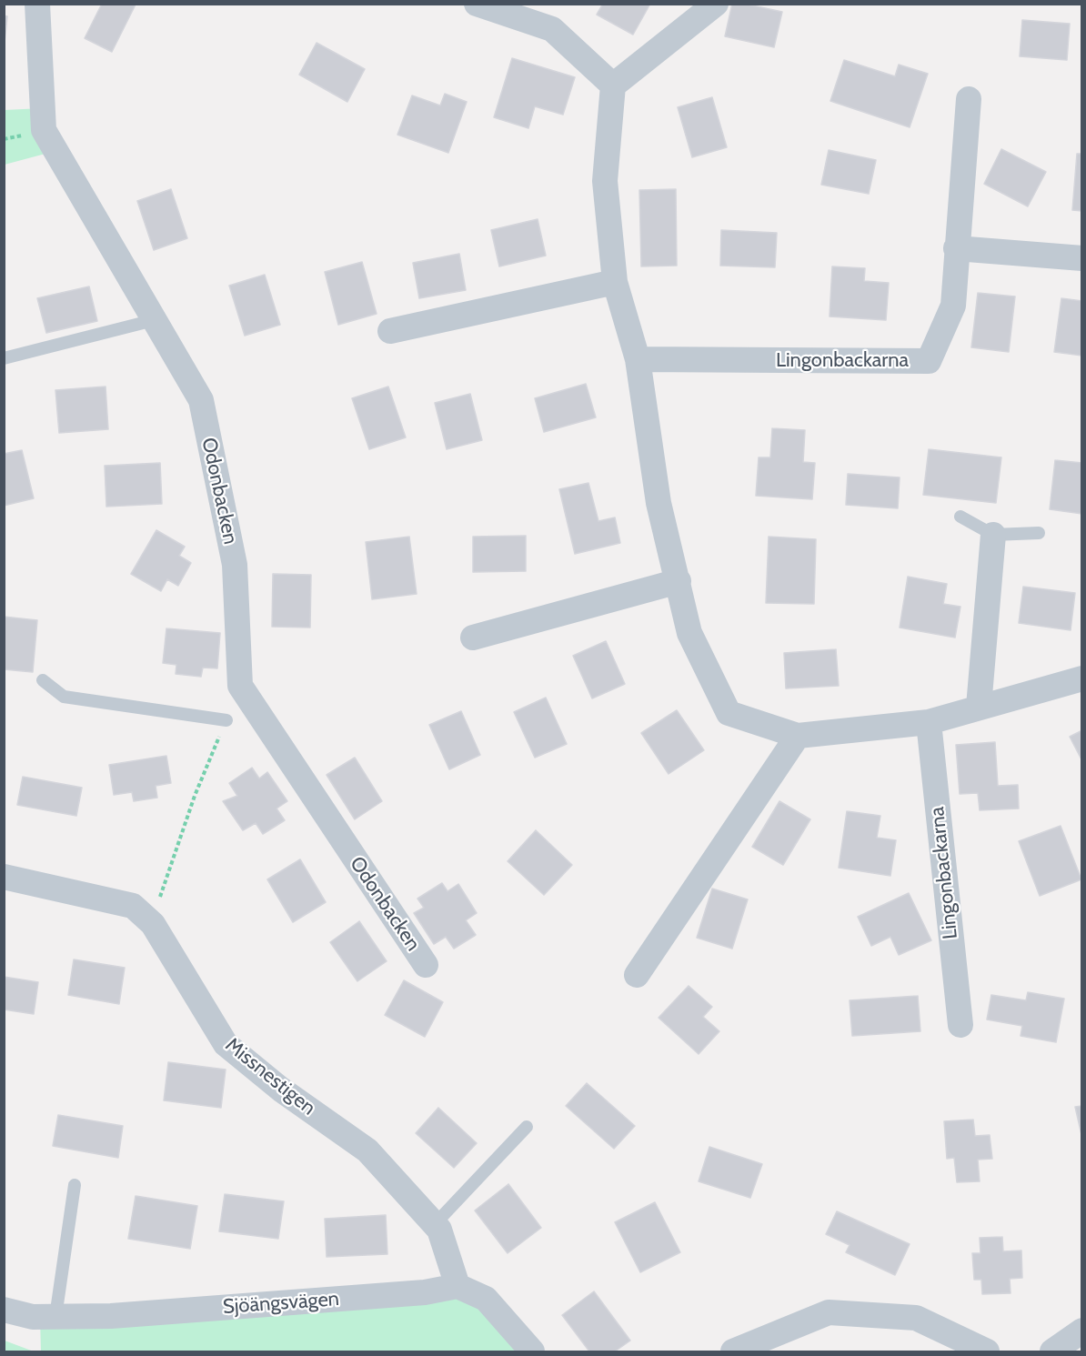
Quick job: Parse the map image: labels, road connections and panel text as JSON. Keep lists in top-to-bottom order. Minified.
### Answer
{"streets":{"street":["Lingonbackarna","Odonbacken","Missnestigen","Sjöängsvägen"]},"crossings":[["Missnestigen","Sjöängsvägen"]]}
